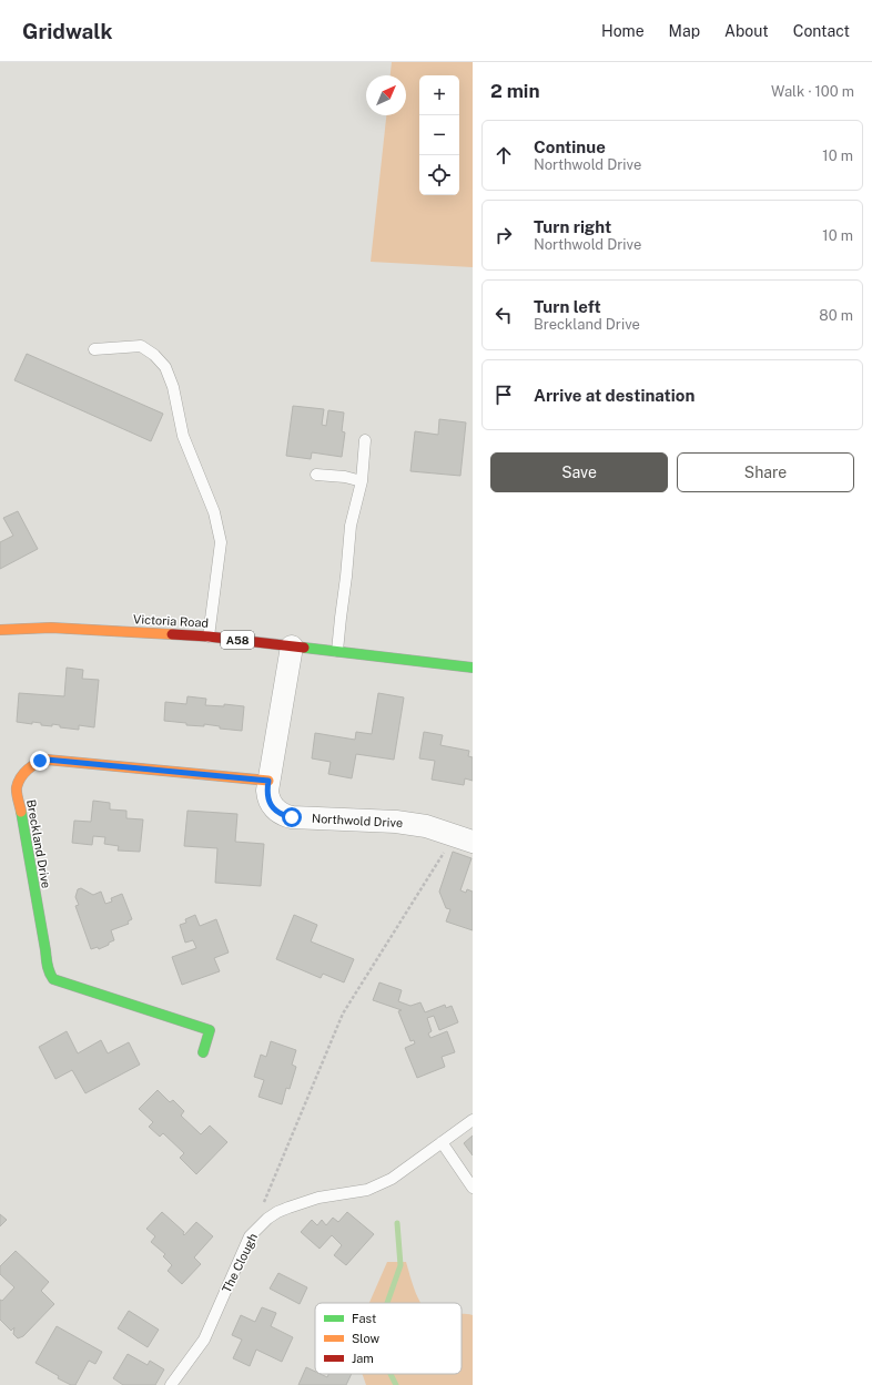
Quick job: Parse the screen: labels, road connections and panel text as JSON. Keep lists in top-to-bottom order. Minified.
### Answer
{"streets":{"main road":["Victoria Road","A58","Breckland Drive"],"street":["Northwold Drive"],"lane":["The Clough"]},"crossings":[["Victoria Road","Northwold Drive"],["Northwold Drive","Breckland Drive"]],"legend":["Fast","Slow","Jam"],"north":"top right","page":{"header":"Gridwalk","nav":["Home","Map","About","Contact"],"heading":["2 min","Walk · 100 m"],"map_buttons":["+","−"],"list":[["Continue","Northwold Drive","10 m"],["Turn right","Northwold Drive","10 m"],["Turn left","Breckland Drive","80 m"],"Arrive at destination"],"buttons":["Save","Share"]}}
